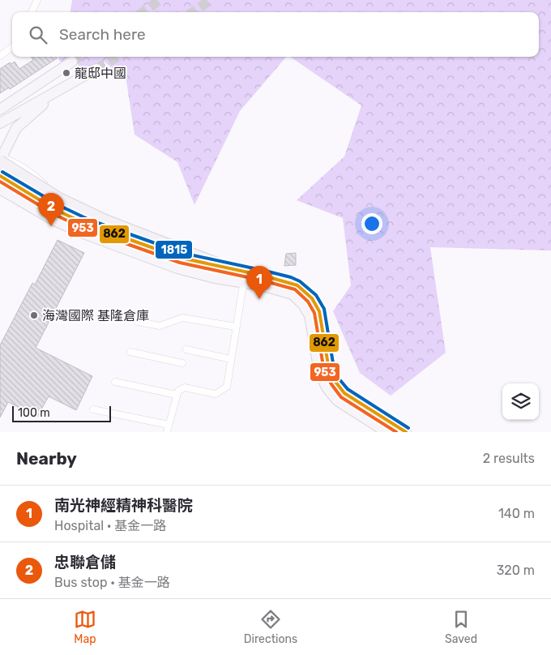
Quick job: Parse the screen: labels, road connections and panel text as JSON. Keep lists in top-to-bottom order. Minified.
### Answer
{"places":["龍邸中國","海灣國際 基隆倉庫"],"lines":["transit line 1815","transit line 862","transit line 953"],"scale_bar":"100 m","page":{"search":"Search here","pins":["2","1"],"scale":"100 m","heading":["Nearby","2 results"],"list":[{"mark":"1","name":"南光神經精神科醫院","note":"Hospital · 基金一路","value":"140 m"},{"mark":"2","name":"忠聯倉儲","note":"Bus stop · 基金一路","value":"320 m"}],"nav":["Map","Directions","Saved"]}}
